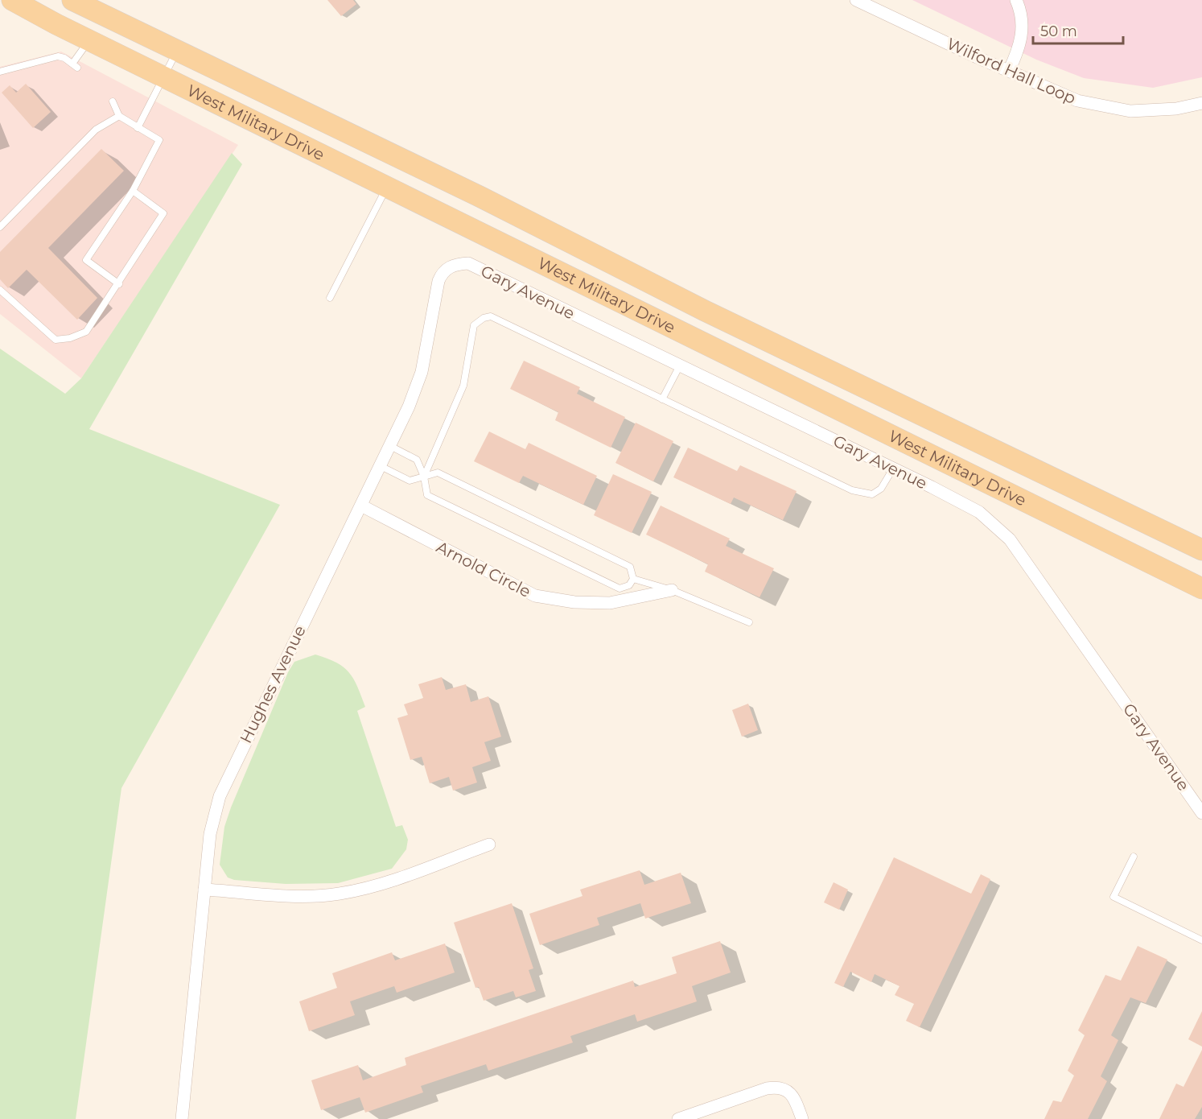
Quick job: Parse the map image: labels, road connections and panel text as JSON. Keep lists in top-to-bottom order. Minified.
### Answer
{"streets":{"main road":["West Military Drive"],"street":["Wilford Hall Loop","Gary Avenue","Arnold Circle","Hughes Avenue"]},"crossings":[["Gary Avenue","Hughes Avenue"],["Arnold Circle","Hughes Avenue"]],"scale_bar":"50 m"}
